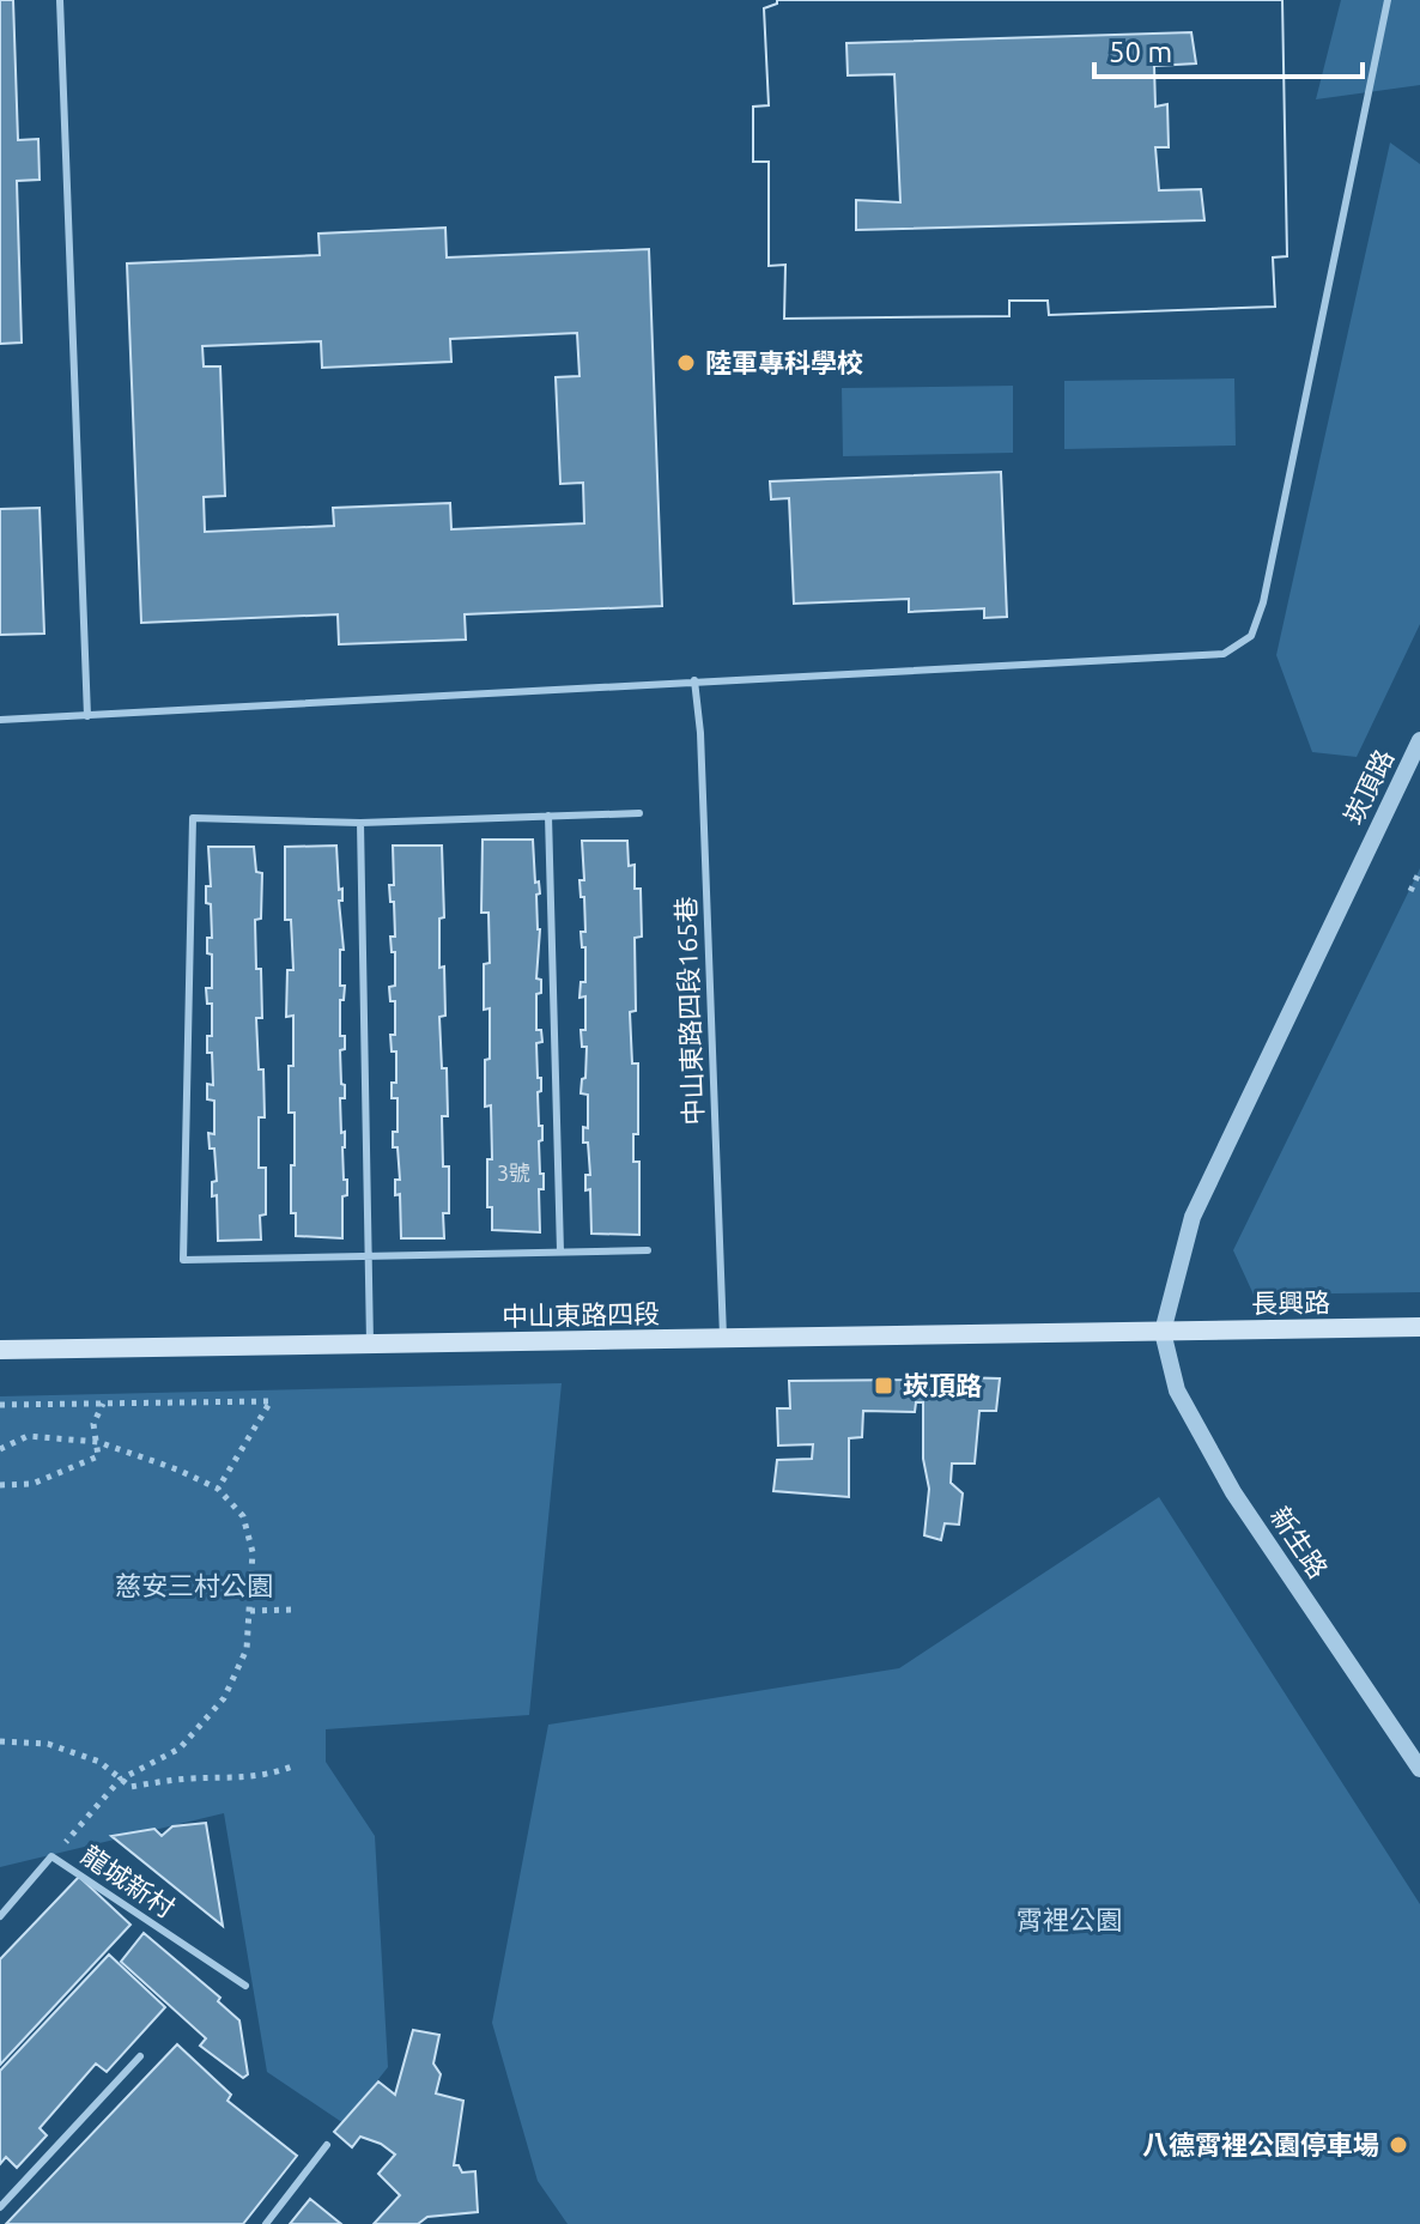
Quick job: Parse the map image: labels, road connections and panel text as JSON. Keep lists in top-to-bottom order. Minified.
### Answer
{"streets":{"main road":["長興路","中山東路四段"],"street":["崁頂路","新生路"],"lane":["中山東路四段165巷","龍城新村"]},"crossings":[["崁頂路","長興路"],["崁頂路","中山東路四段"],["崁頂路","新生路"],["中山東路四段165巷","中山東路四段"],["長興路","中山東路四段"],["長興路","新生路"],["中山東路四段","新生路"]],"parks":["慈安三村公園","霄裡公園"],"places":{"other":["陸軍專科學校","八德霄裡公園停車場"],"transit":["崁頂路"]},"house_numbers":["3號"],"scale_bar":"50 m"}
